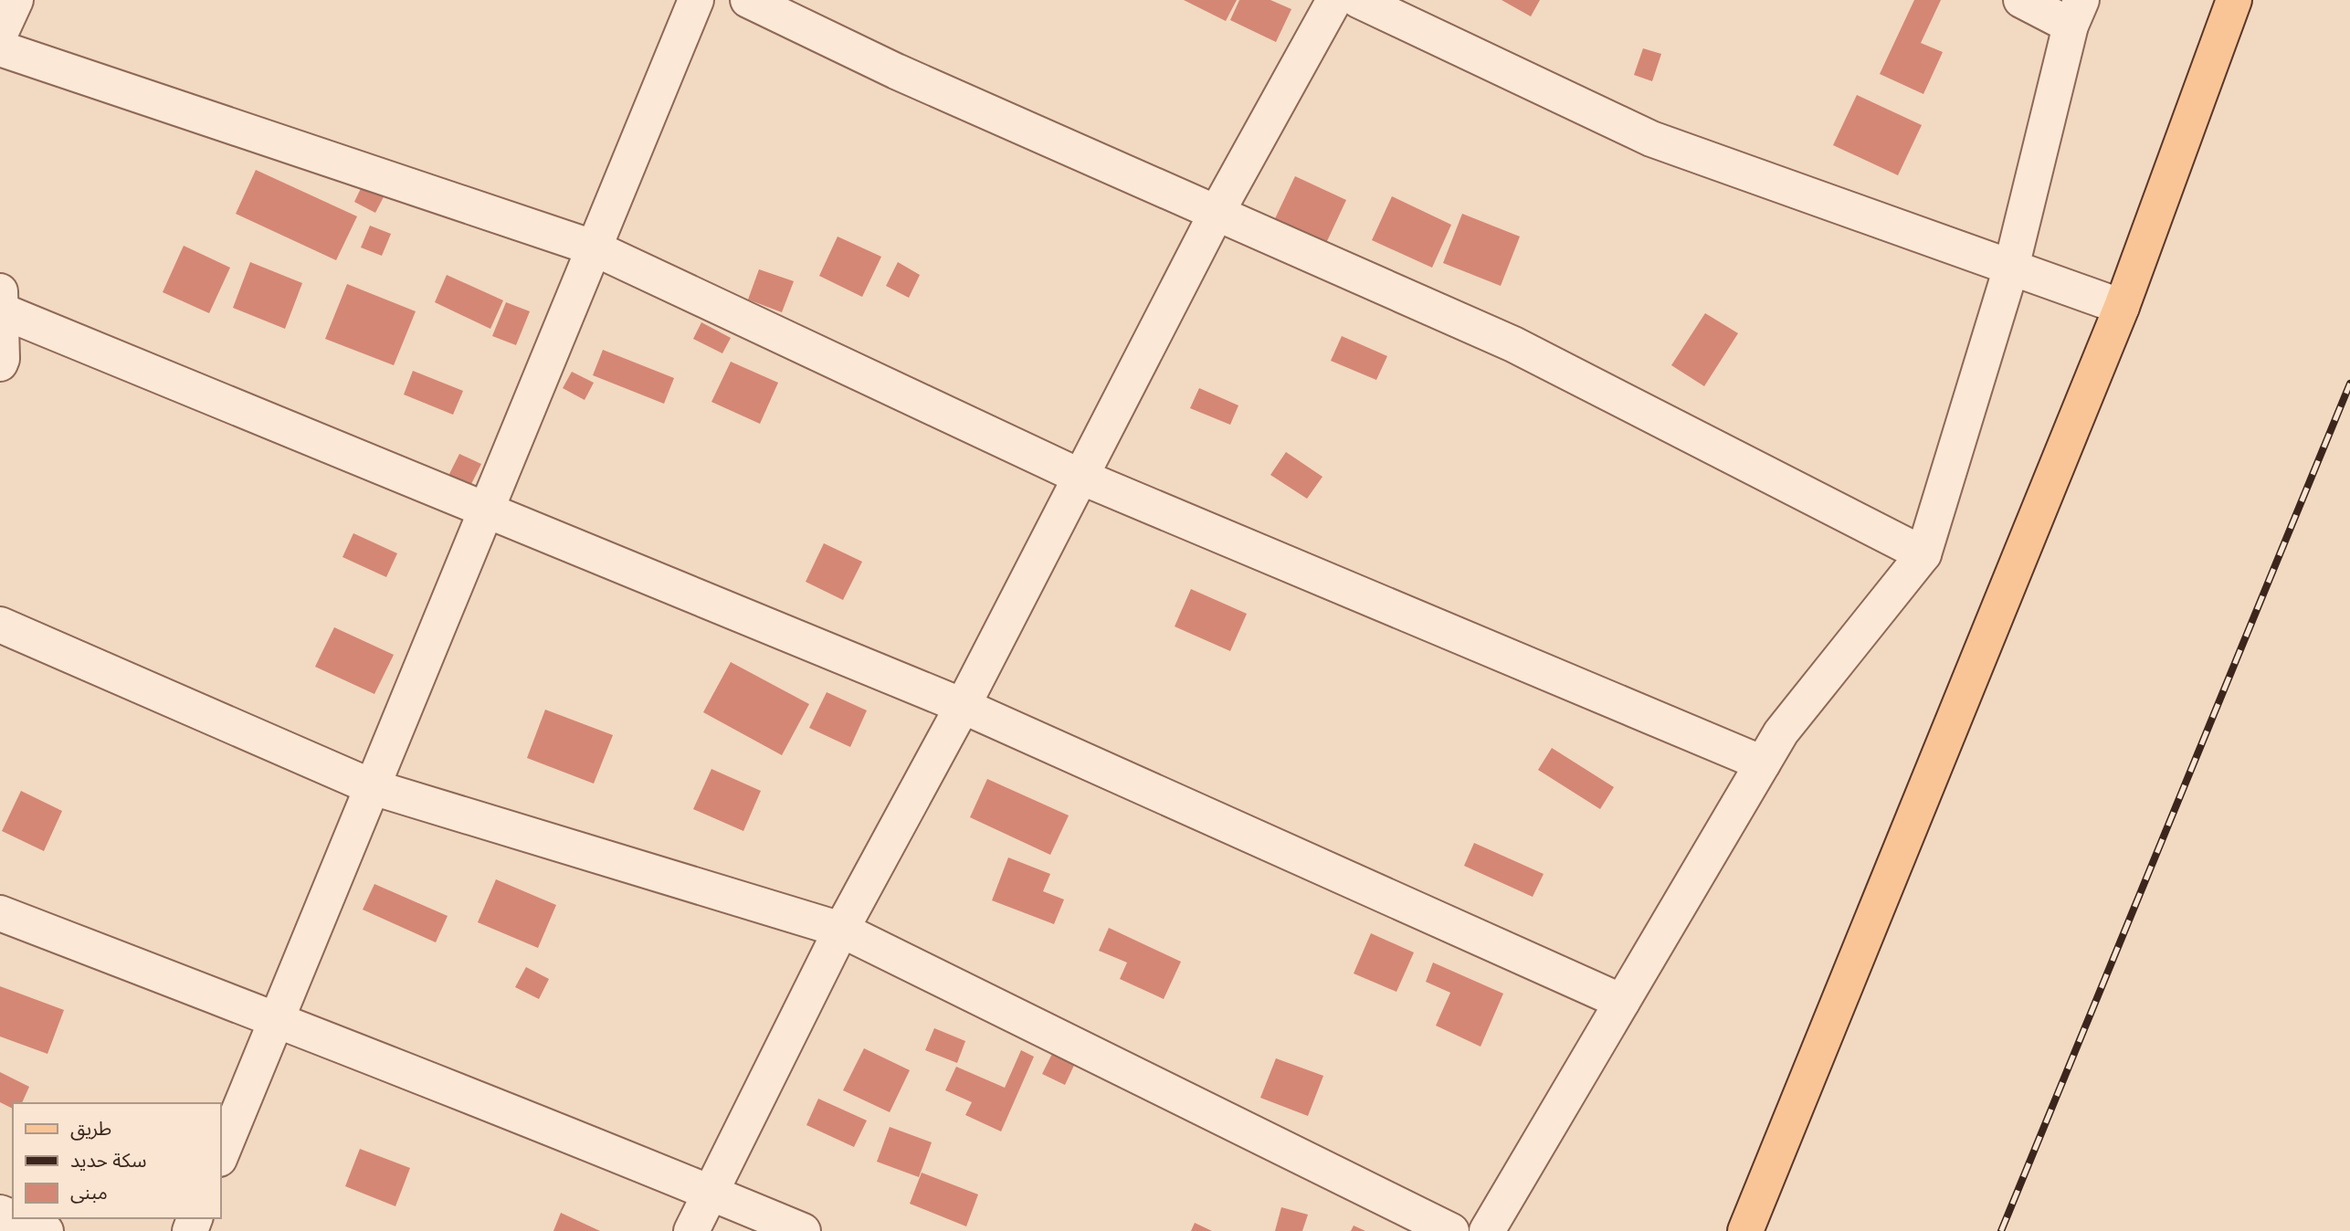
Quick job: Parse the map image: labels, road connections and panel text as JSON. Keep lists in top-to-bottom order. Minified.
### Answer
{"legend":["طريق","سكة حديد","مبنى"]}
